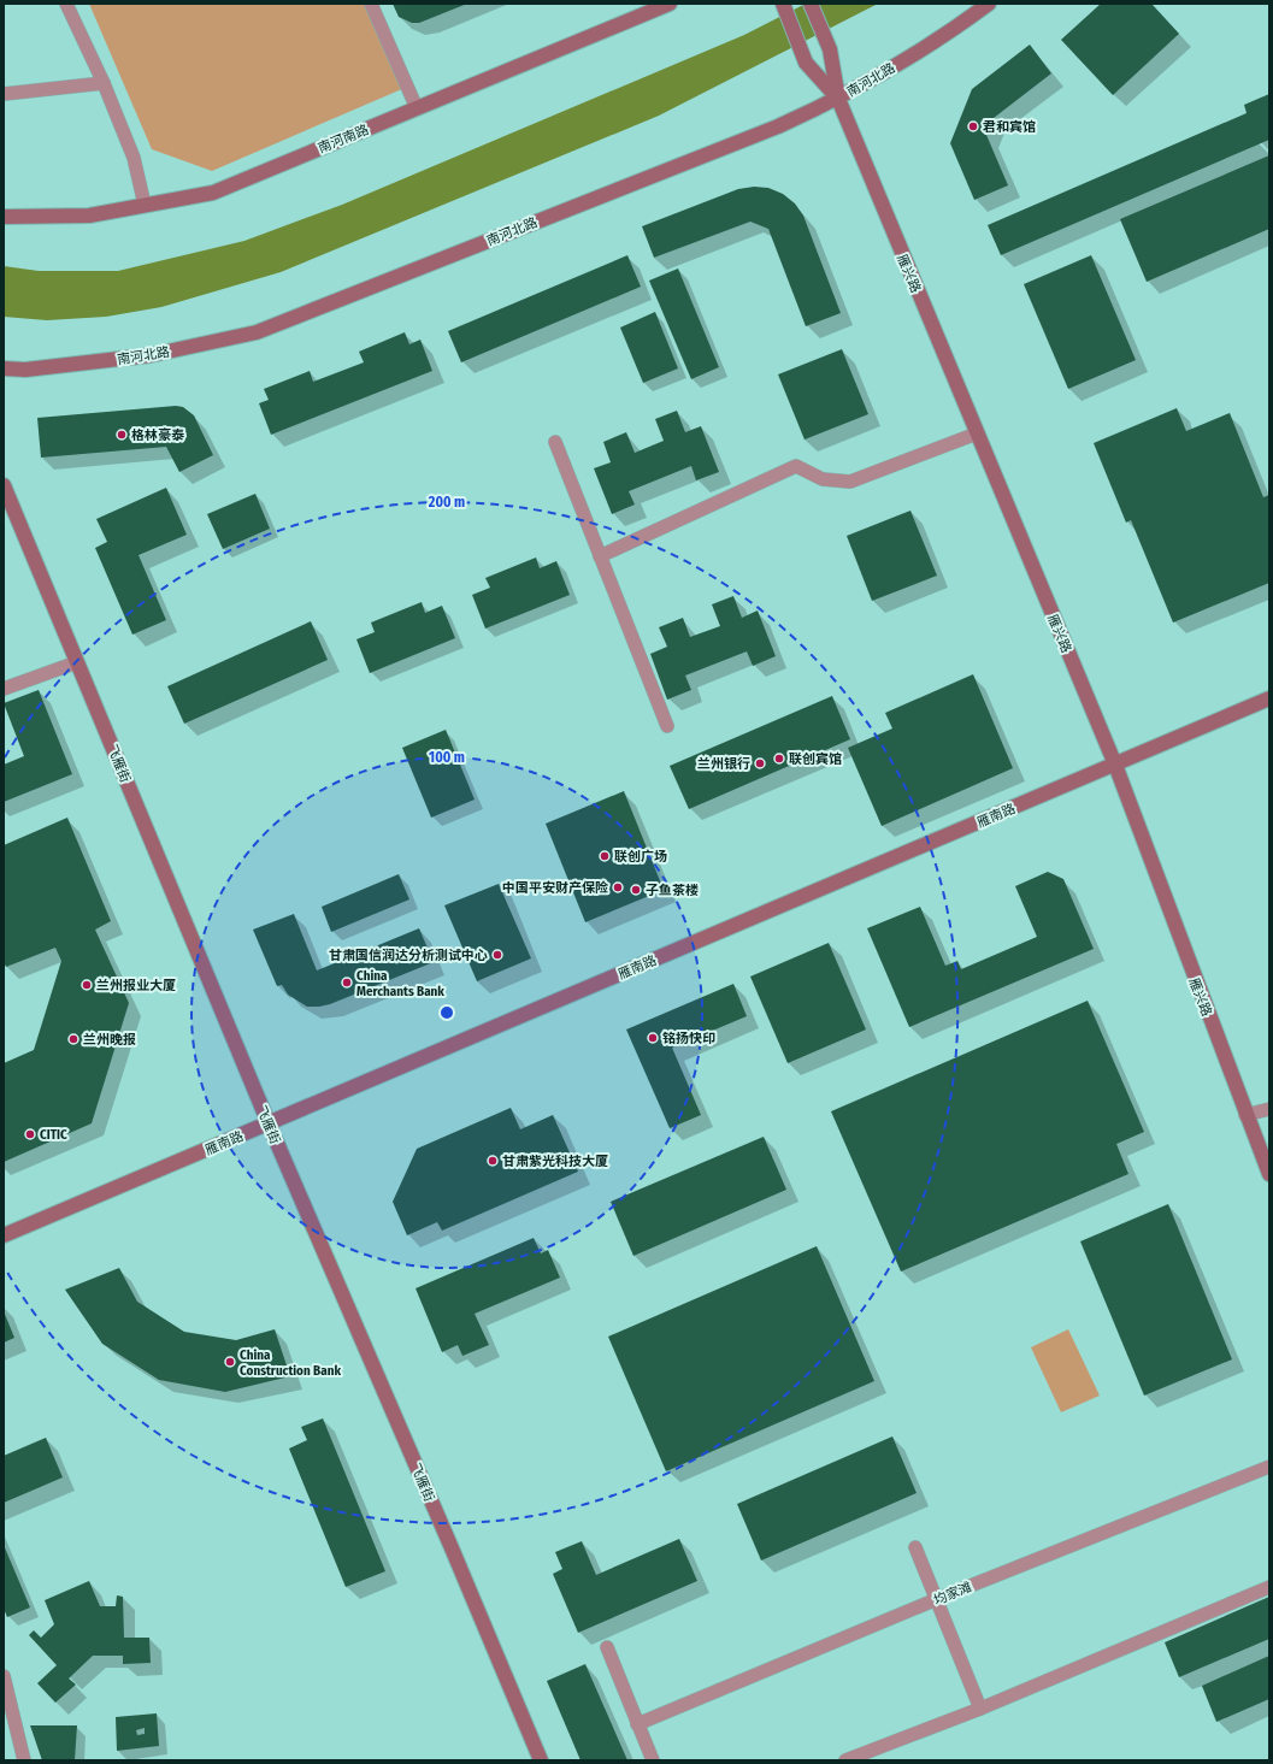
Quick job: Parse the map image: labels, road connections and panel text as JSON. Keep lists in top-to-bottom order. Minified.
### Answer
{"streets":{"street":["南河北路","南河南路","雁兴路","飞雁街","雁南路","均家滩"]},"crossings":[["南河北路","雁兴路"],["雁兴路","雁南路"],["飞雁街","雁南路"]],"places":["君和宾馆","格林豪泰","联创宾馆","兰州银行","联创广场","中国平安财产保险","子鱼茶楼","甘肃国信润达分析测试中心","China Merchants Bank","兰州报业大厦","铭扬快印","兰州晚报","CITIC","甘肃紫光科技大厦","China Construction Bank"],"rings":["200 m","100 m"]}
